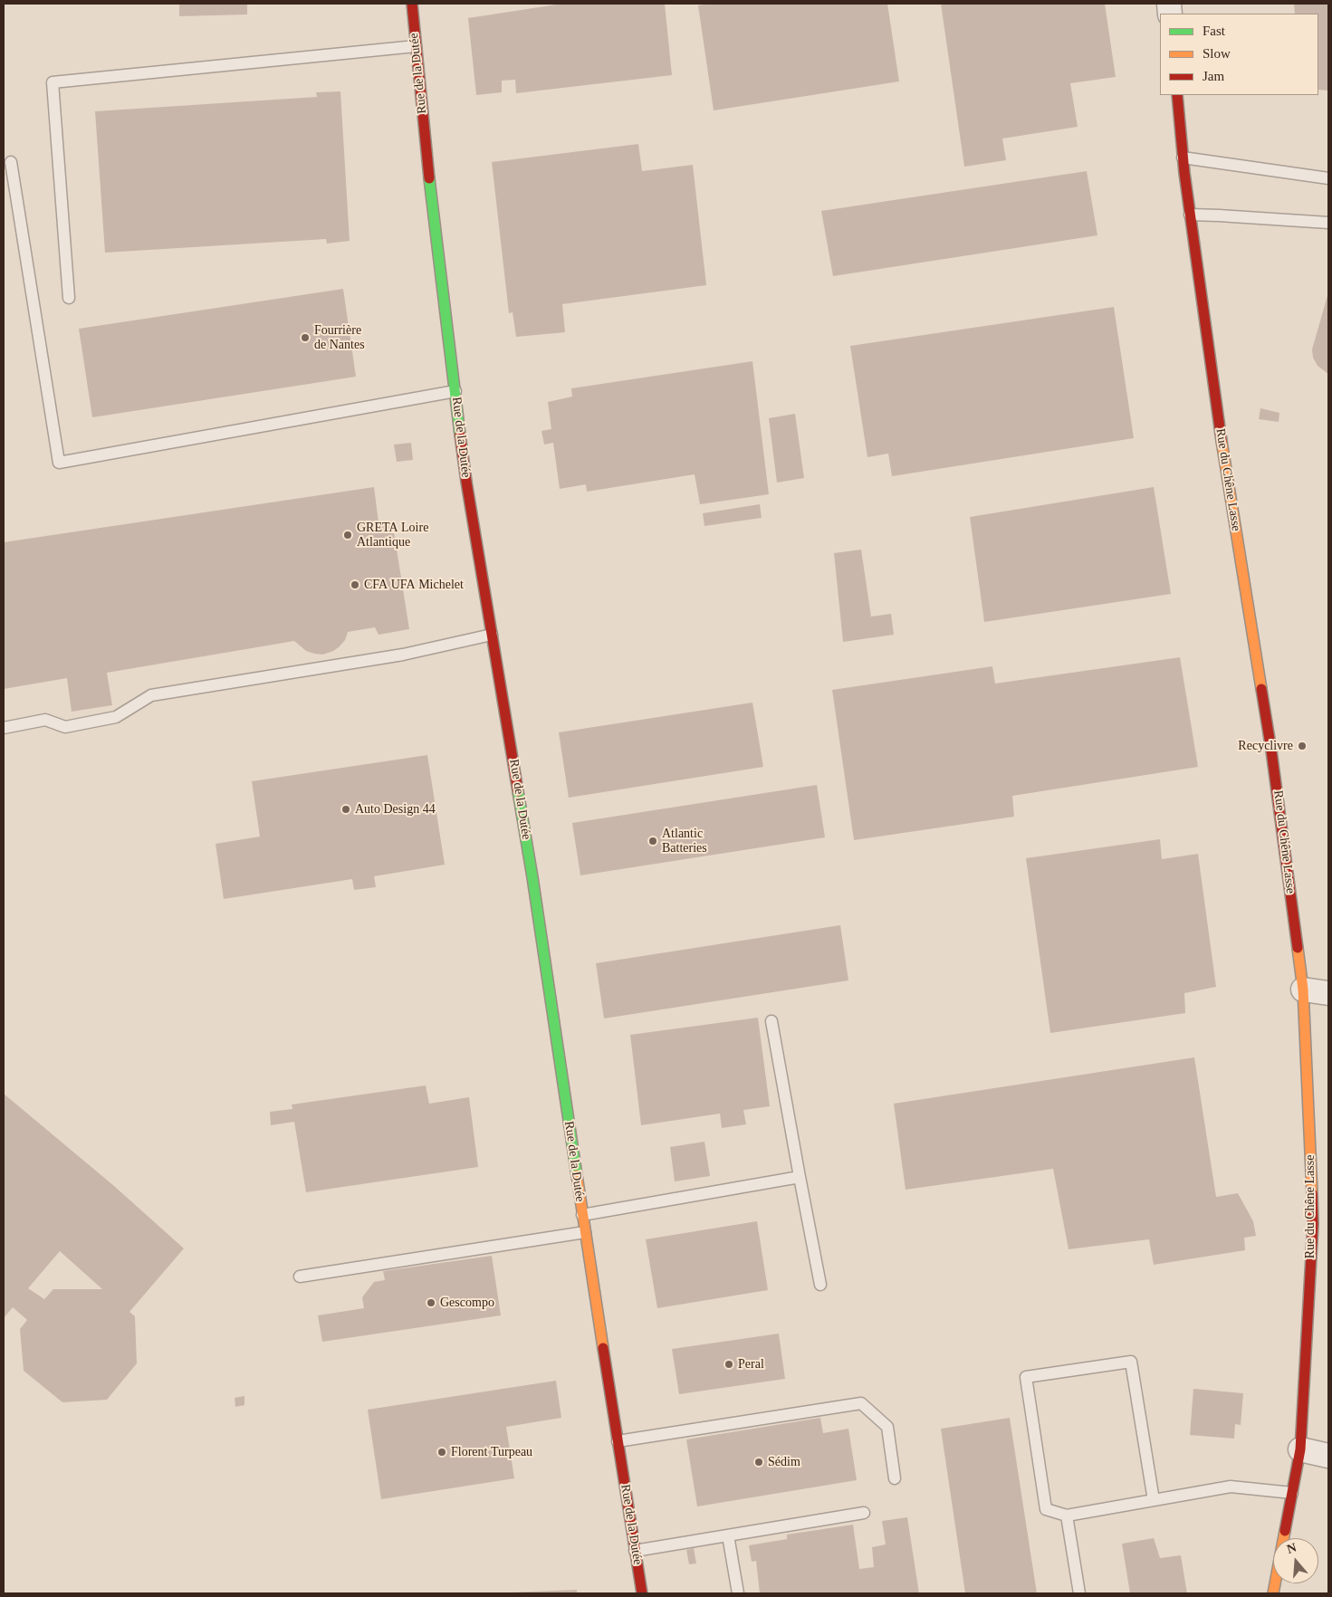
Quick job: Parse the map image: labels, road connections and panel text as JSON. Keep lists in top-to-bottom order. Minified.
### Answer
{"streets":{"street":["Rue de la Dutée","Rue du Chêne Lasse"]},"places":["Fourrière de Nantes","GRETA Loire Atlantique","CFA UFA Michelet","Recyclivre","Auto Design 44","Atlantic Batteries","Gescompo","Peral","Florent Turpeau","Sédim"],"legend":["Fast","Slow","Jam"],"north":"top"}
